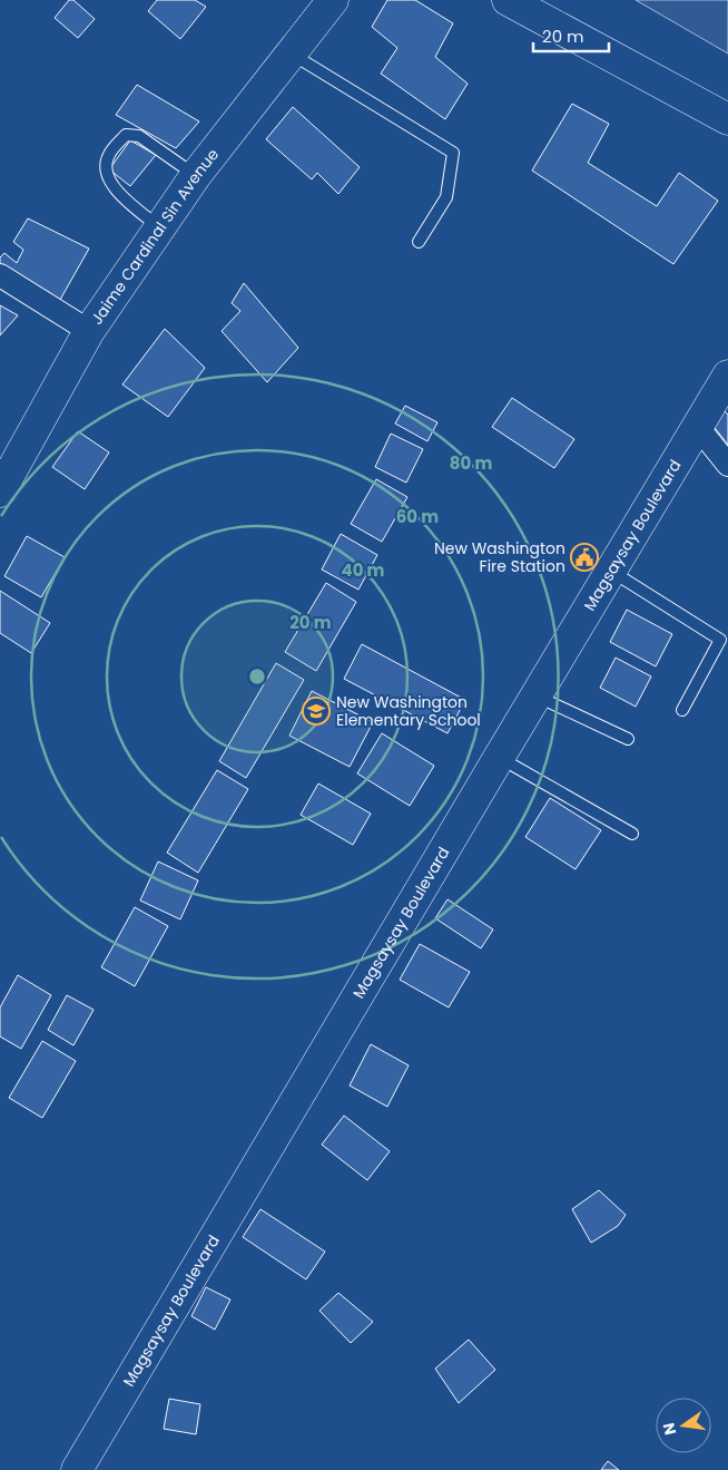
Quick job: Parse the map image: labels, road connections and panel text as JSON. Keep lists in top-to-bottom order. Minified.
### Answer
{"streets":{"main road":["Jaime Cardinal Sin Avenue","Magsaysay Boulevard"]},"places":{"public building":["New Washington Fire Station"],"school or university":["New Washington Elementary School"]},"scale_bar":"20 m","north":"left","rings":["80 m","60 m","40 m","20 m"]}
